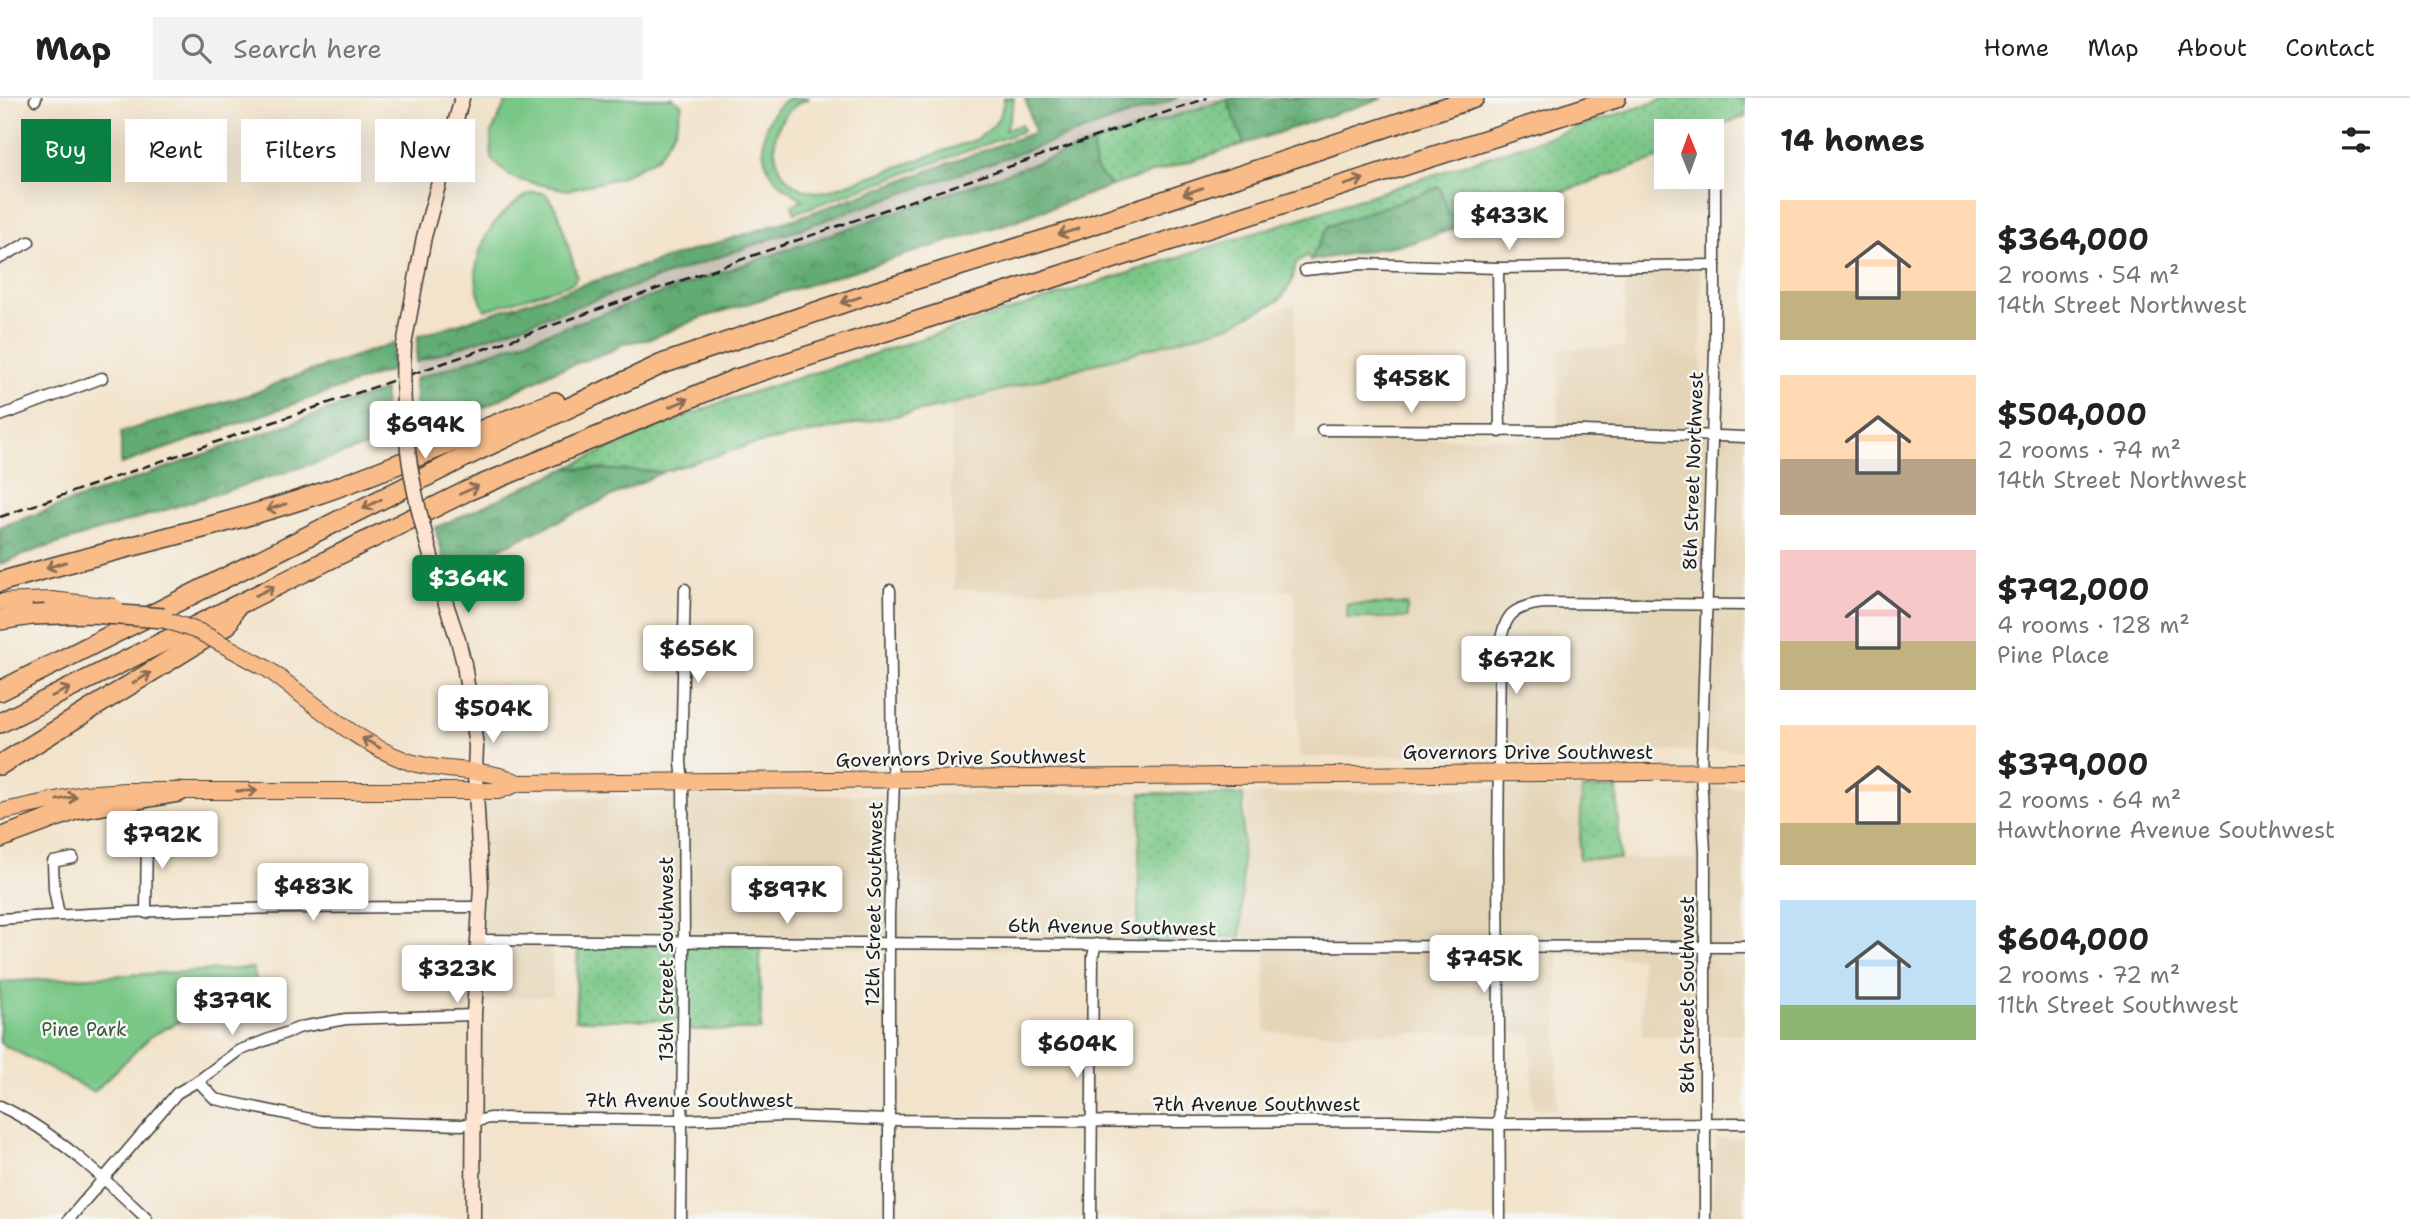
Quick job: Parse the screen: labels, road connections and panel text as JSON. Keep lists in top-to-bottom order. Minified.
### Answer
{"streets":{"main road":["Governors Drive Southwest"],"street":["8th Street Northwest","12th Street Southwest","6th Avenue Southwest","13th Street Southwest","8th Street Southwest","7th Avenue Southwest"]},"crossings":[["8th Street Northwest","Governors Drive Southwest"],["8th Street Northwest","8th Street Southwest"],["Governors Drive Southwest","12th Street Southwest"],["Governors Drive Southwest","13th Street Southwest"],["Governors Drive Southwest","8th Street Southwest"],["12th Street Southwest","6th Avenue Southwest"],["12th Street Southwest","7th Avenue Southwest"],["6th Avenue Southwest","13th Street Southwest"],["6th Avenue Southwest","8th Street Southwest"],["13th Street Southwest","7th Avenue Southwest"],["8th Street Southwest","7th Avenue Southwest"]],"parks":["Pine Park"],"north":"top","page":{"header":"Map","search":"Search here","nav":["Home","Map","About","Contact"],"heading":"14 homes","chip":["Buy","Rent","Filters","New"],"list":[{"name":"$364,000","note":"2 rooms · 54 m² · 14th Street Northwest"},{"name":"$504,000","note":"2 rooms · 74 m² · 14th Street Northwest"},{"name":"$792,000","note":"4 rooms · 128 m² · Pine Place"},{"name":"$379,000","note":"2 rooms · 64 m² · Hawthorne Avenue Southwest"},{"name":"$604,000","note":"2 rooms · 72 m² · 11th Street Southwest"}],"price":["$433K","$458K","$694K","$364K","$656K","$672K","$504K","$792K","$483K","$897K","$745K","$323K","$379K","$604K"]}}
